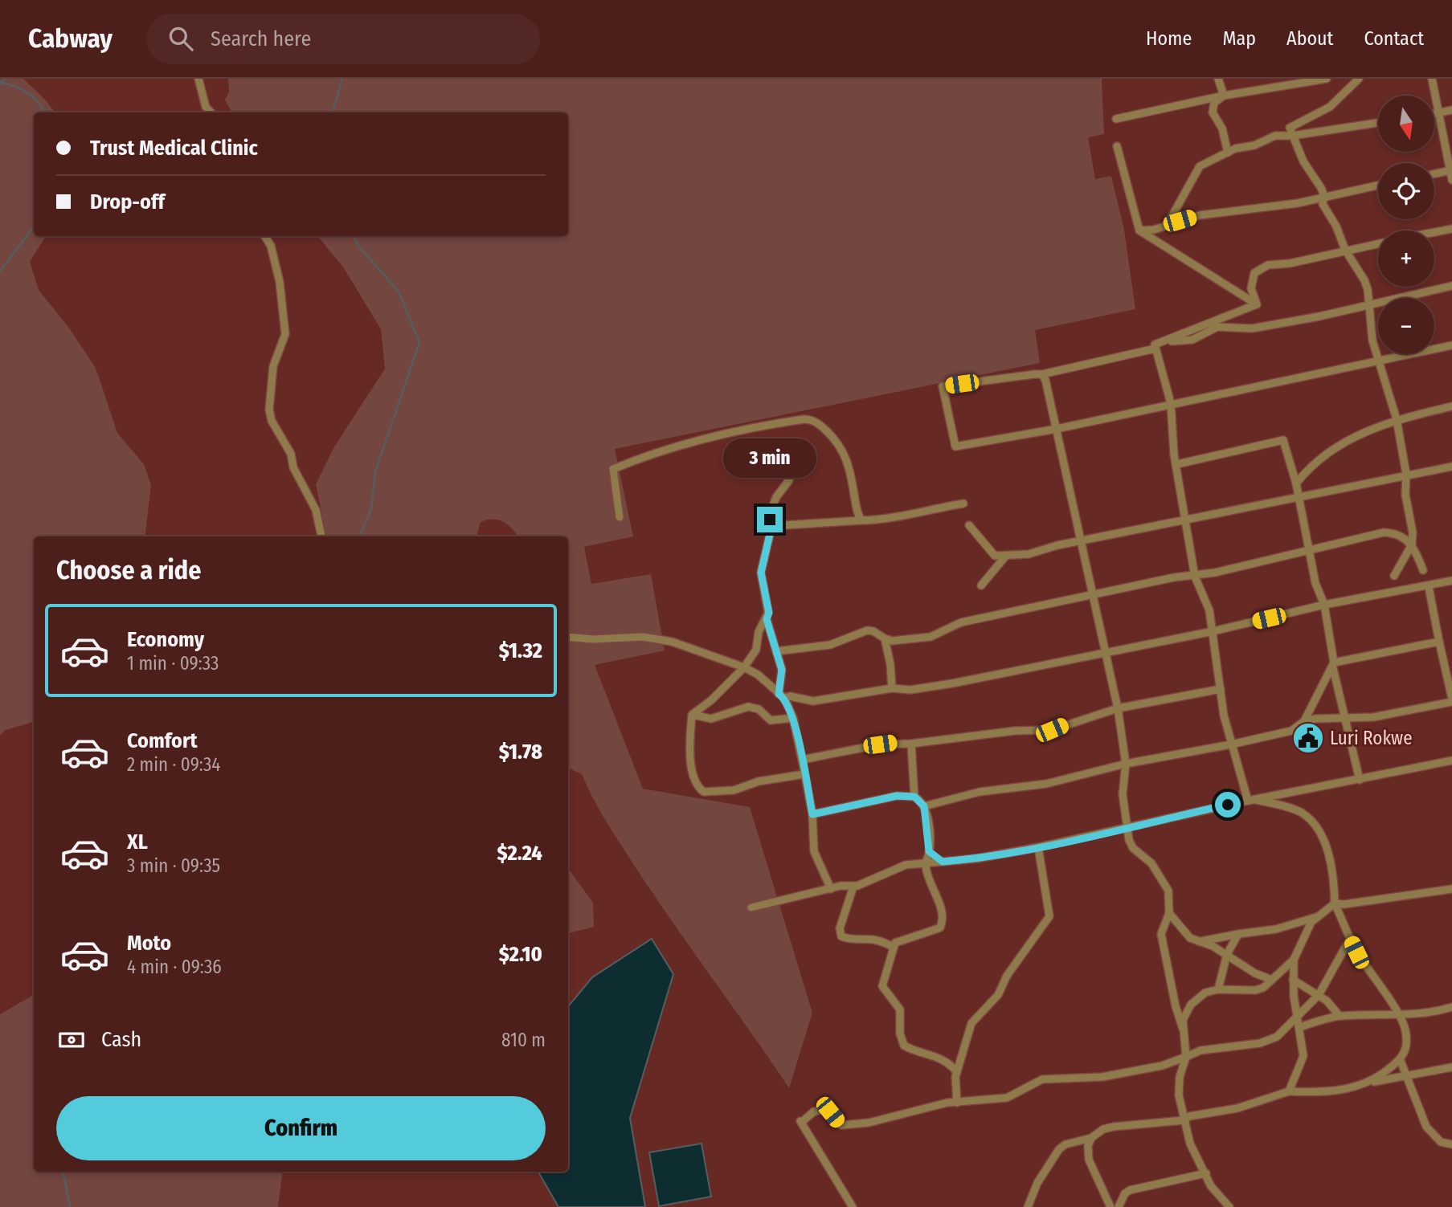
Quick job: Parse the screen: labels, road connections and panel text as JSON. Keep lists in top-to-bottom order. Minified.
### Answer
{"places":{"public building":["Luri Rokwe"]},"north":"bottom","page":{"header":"Cabway","search":"Search here","nav":["Home","Map","About","Contact"],"map_buttons":["+","−"],"banner":["Trust Medical Clinic","Drop-off"],"bubble":"3 min","heading":"Choose a ride","list":[{"name":"Economy","note":"1 min · 09:33","value":"$1.32"},{"name":"Comfort","note":"2 min · 09:34","value":"$1.78"},{"name":"XL","note":"3 min · 09:35","value":"$2.24"},{"name":"Moto","note":"4 min · 09:36","value":"$2.10"}],"pay":["Cash","810 m"],"buttons":"Confirm"}}
